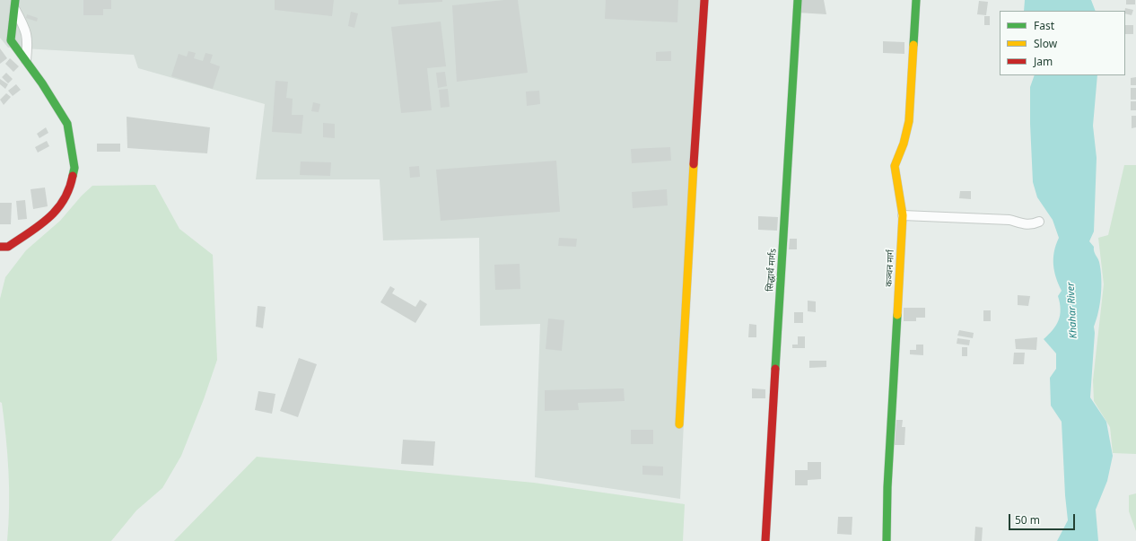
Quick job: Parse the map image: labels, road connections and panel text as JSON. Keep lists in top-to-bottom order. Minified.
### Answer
{"streets":{"street":["कञ्चन मार्ग","सिद्धार्थ मार्गs"]},"water":["Khahar River"],"legend":["Fast","Slow","Jam"],"scale_bar":"50 m"}
